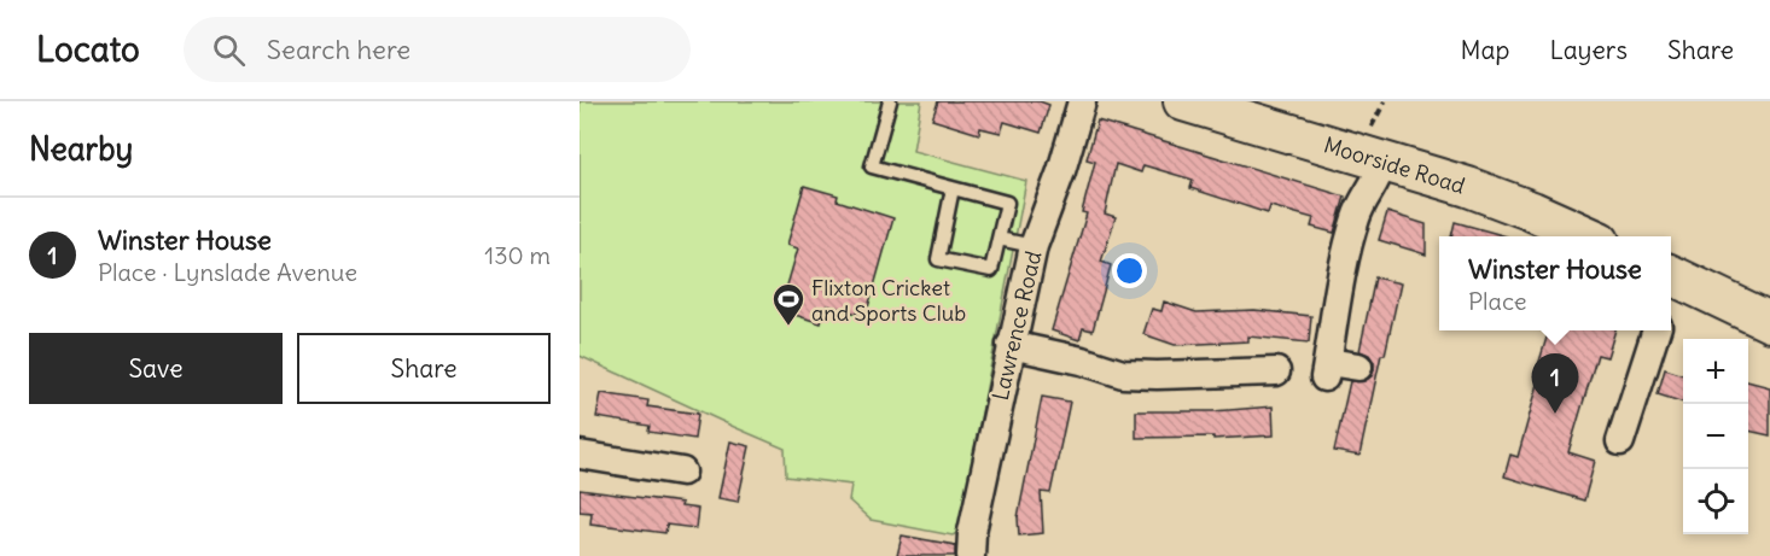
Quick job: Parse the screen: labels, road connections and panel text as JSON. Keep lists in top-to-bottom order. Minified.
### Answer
{"streets":{"street":["Moorside Road","Lawrence Road"]},"places":{"sports":["Flixton Cricket and Sports Club"]},"page":{"header":"Locato","search":"Search here","nav":["Map","Layers","Share"],"heading":"Nearby","list":[{"mark":"1","name":"Winster House","note":"Place · Lynslade Avenue","value":"130 m"}],"popup":["Winster House","Place"],"buttons":["Save","Share"],"map_buttons":["+","−"],"pins":"1"}}
